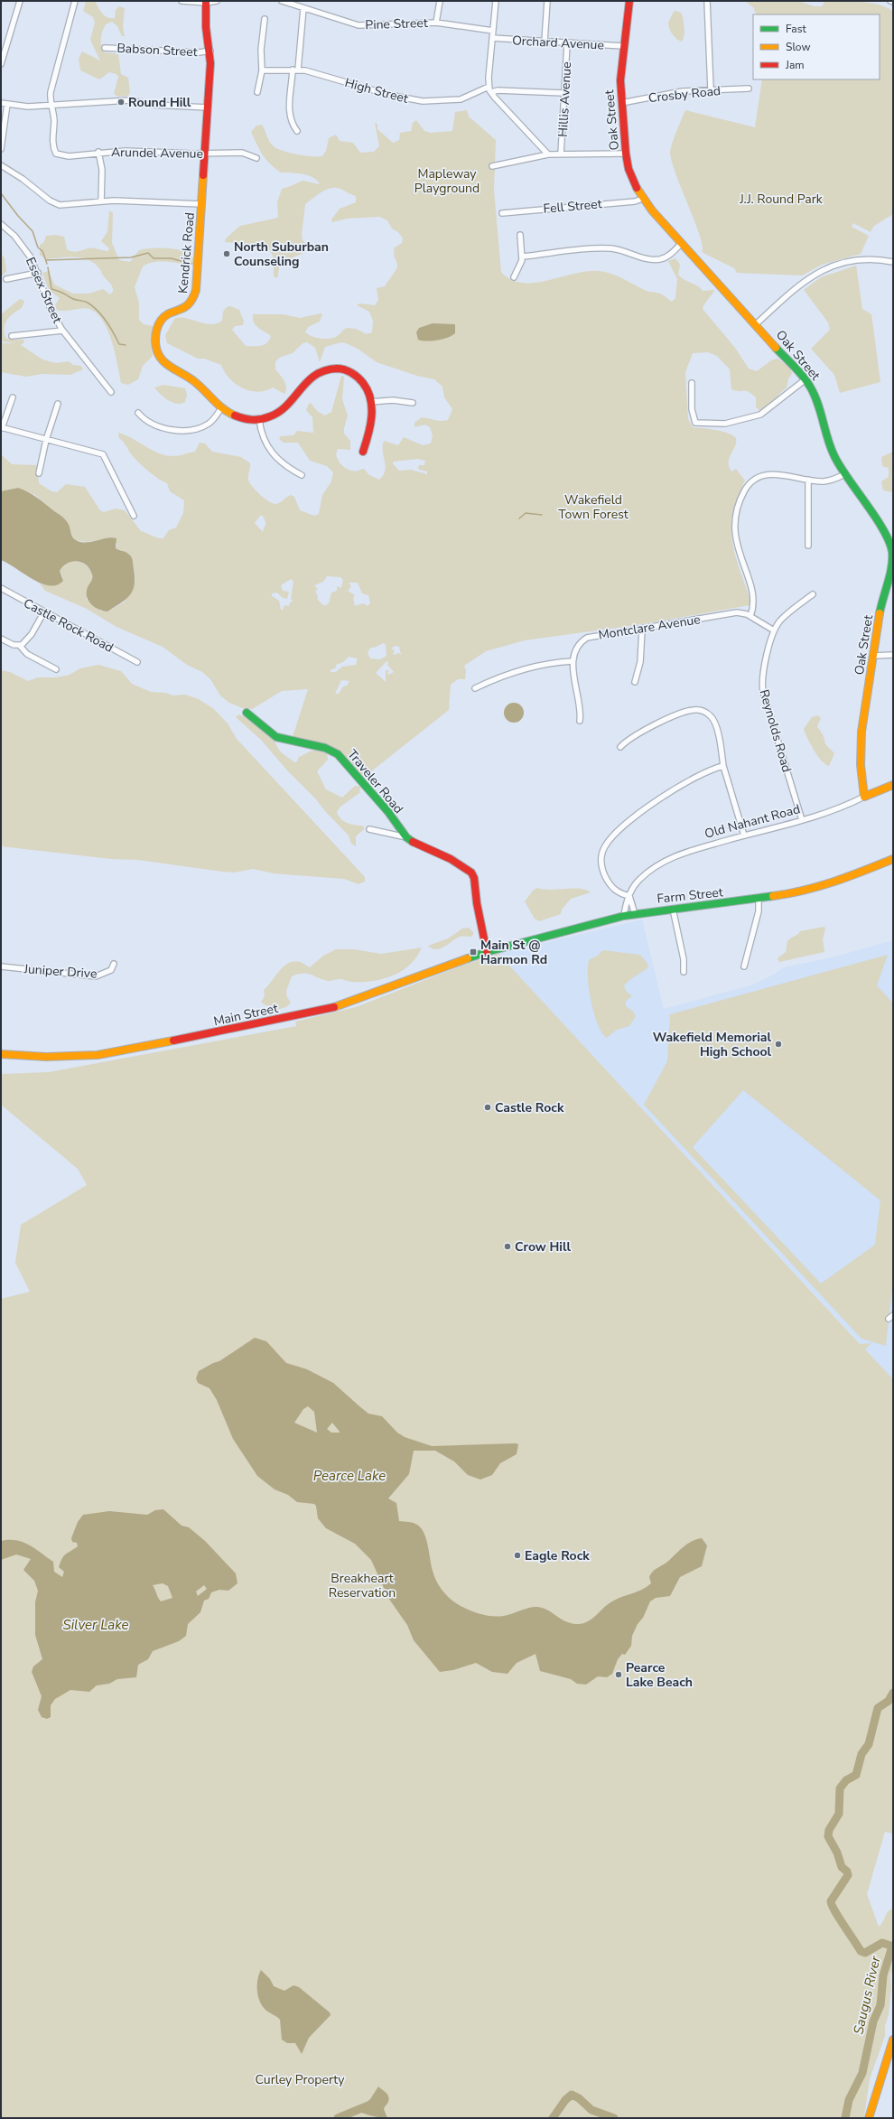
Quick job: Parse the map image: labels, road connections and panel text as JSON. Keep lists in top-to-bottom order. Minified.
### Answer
{"streets":{"street":["Pine Street","Orchard Avenue","Babson Street","High Street","Crosby Road","Hillis Avenue","Oak Street","Arundel Avenue","Fell Street","Kendrick Road","Essex Street","Castle Rock Road","Montclare Avenue","Reynolds Road","Traveler Road","Old Nahant Road","Farm Street","Juniper Drive","Main Street"]},"crossings":[["Orchard Avenue","Hillis Avenue"],["Orchard Avenue","Oak Street"],["Babson Street","Kendrick Road"],["Crosby Road","Oak Street"],["Oak Street","Fell Street"],["Oak Street","Old Nahant Road"],["Arundel Avenue","Kendrick Road"],["Montclare Avenue","Reynolds Road"],["Reynolds Road","Old Nahant Road"],["Old Nahant Road","Farm Street"],["Farm Street","Main Street"]],"water":["Pearce Lake","Silver Lake","Saugus River"],"parks":["Mapleway Playground","J.J. Round Park","Wakefield Town Forest","Breakheart Reservation","Curley Property"],"places":{"other":["Round Hill","North Suburban Counseling","Wakefield Memorial High School","Castle Rock","Crow Hill","Eagle Rock","Pearce Lake Beach"],"transit":["Main St @ Harmon Rd"]},"legend":["Fast","Slow","Jam"]}
